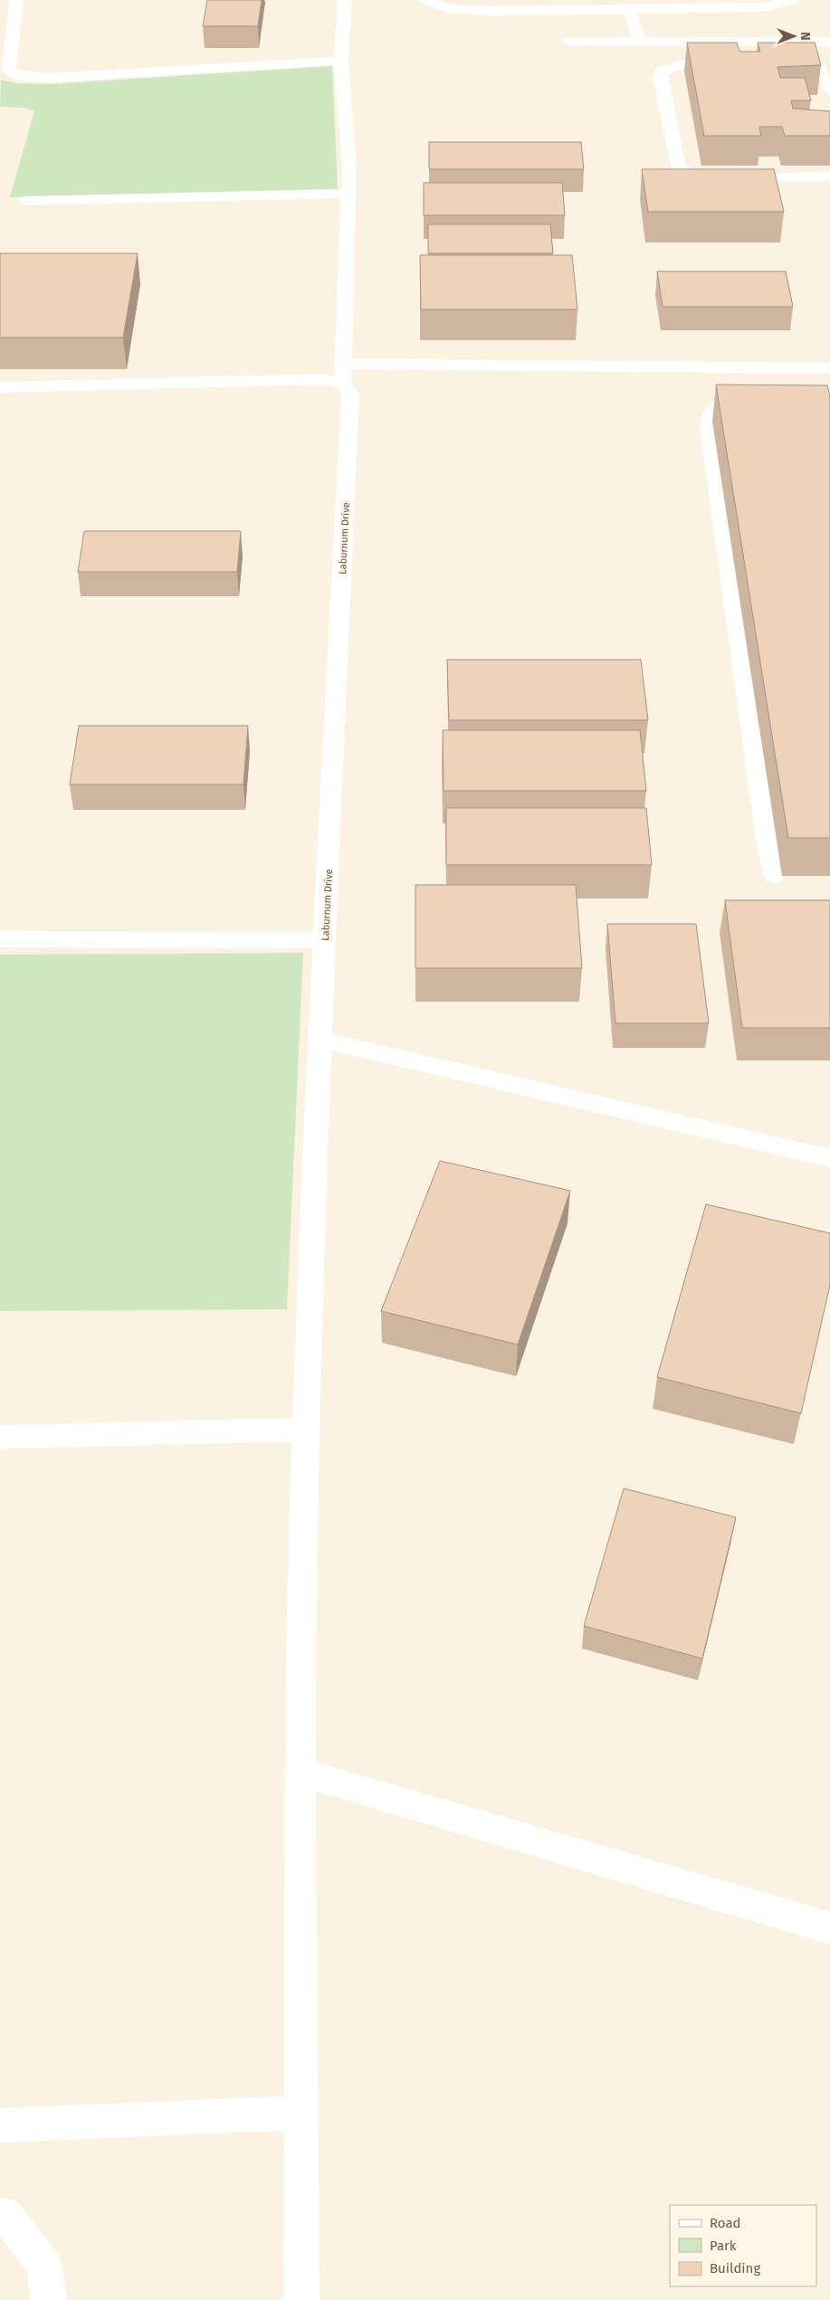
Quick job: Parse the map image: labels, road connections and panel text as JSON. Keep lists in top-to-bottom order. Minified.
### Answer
{"streets":{"street":["Laburnum Drive"]},"legend":["Road","Park","Building"],"north":"right"}
